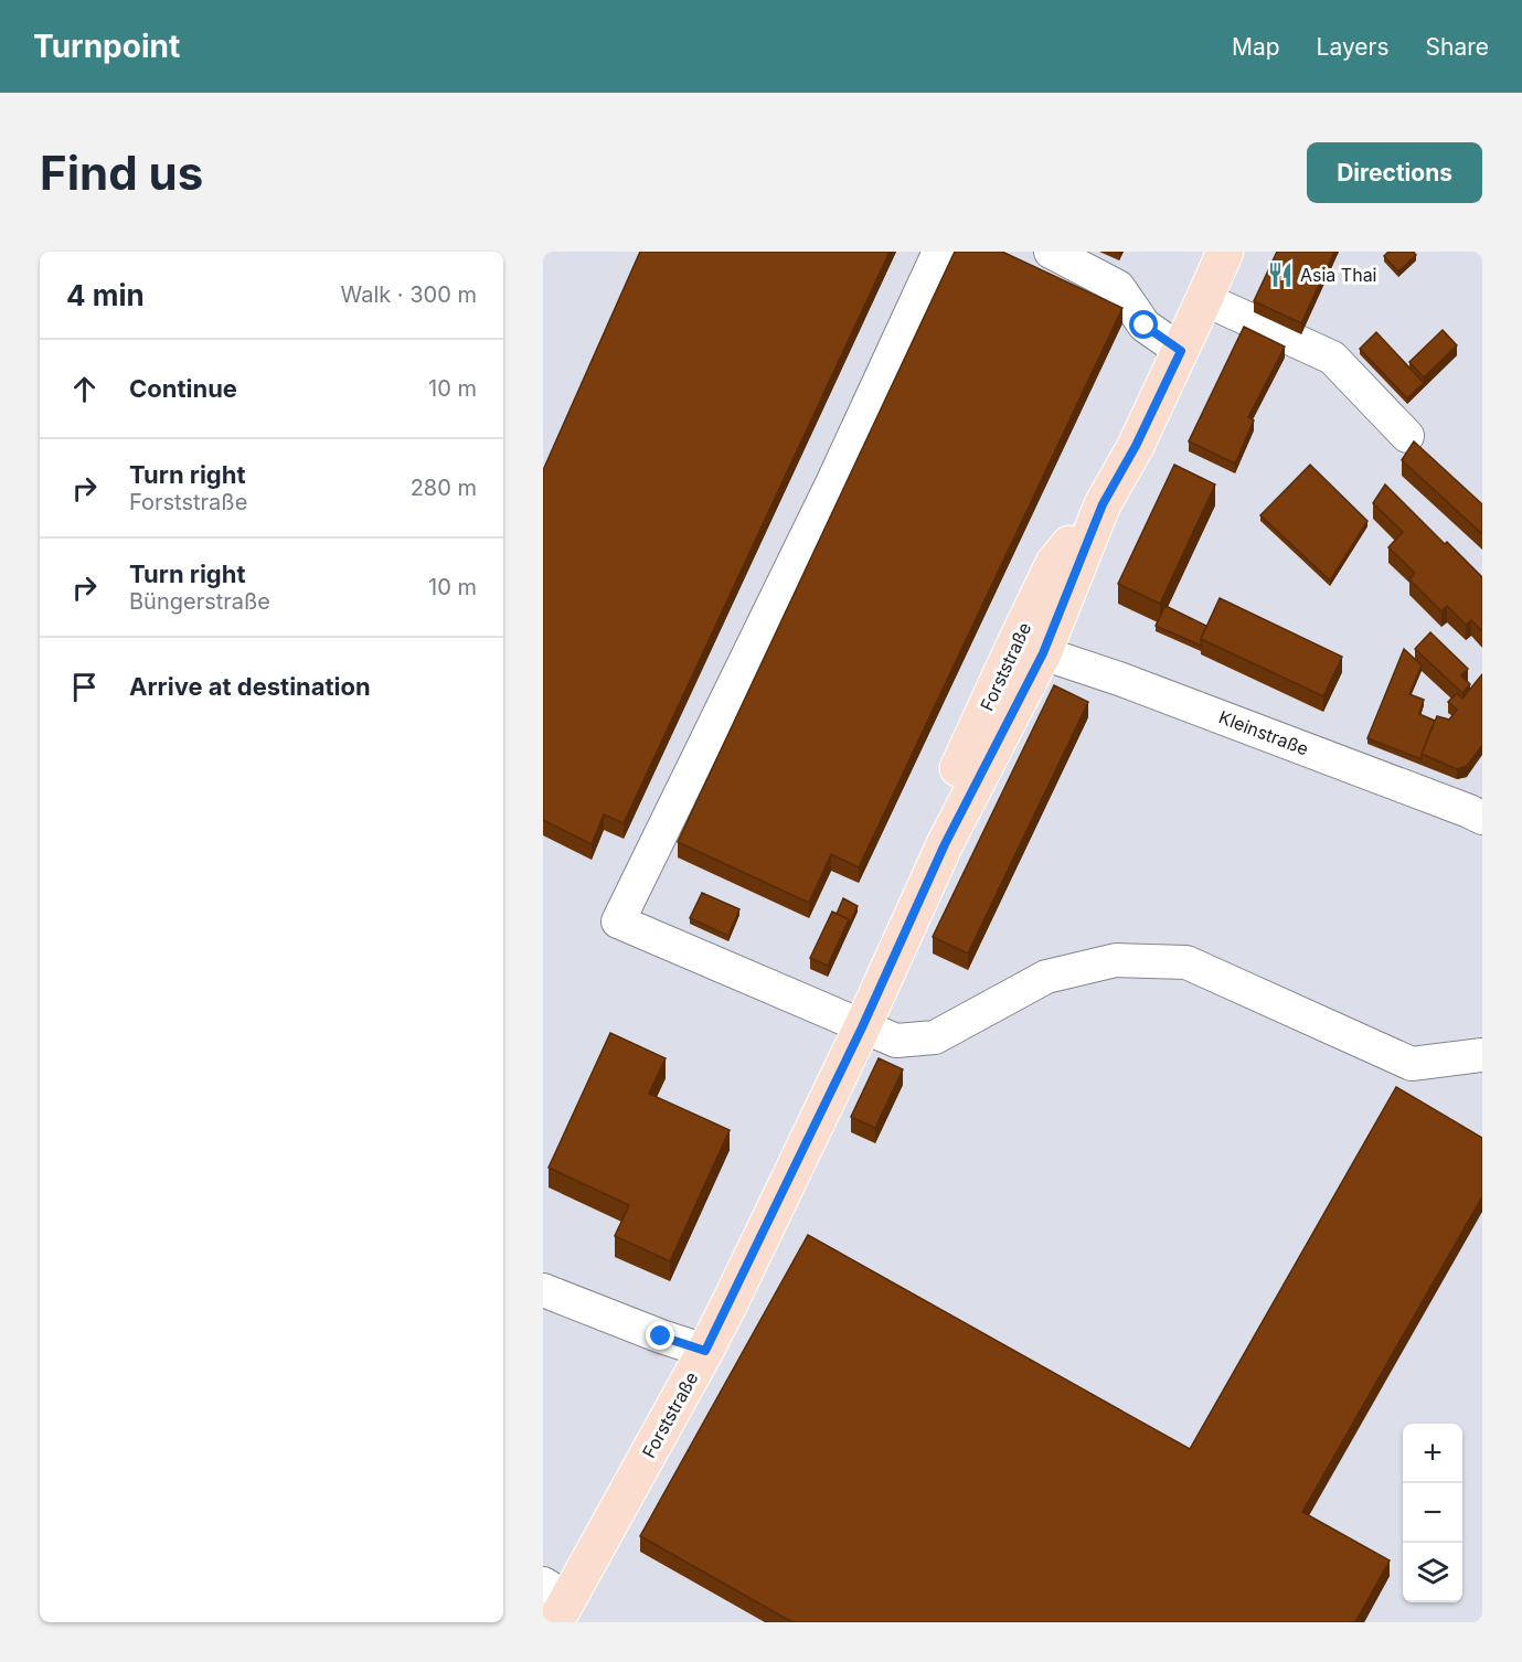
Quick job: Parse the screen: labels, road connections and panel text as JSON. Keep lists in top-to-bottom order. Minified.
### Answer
{"streets":{"main road":["Forststraße"],"street":["Kleinstraße"]},"crossings":[["Forststraße","Kleinstraße"]],"places":{"restaurant":["Asia Thai"]},"page":{"header":"Turnpoint","nav":["Map","Layers","Share"],"buttons":"Directions","title":"Find us","heading":["4 min","Walk · 300 m"],"list":[["Continue","10 m"],["Turn right","Forststraße","280 m"],["Turn right","Büngerstraße","10 m"],"Arrive at destination"],"map_buttons":["+","−"]}}
